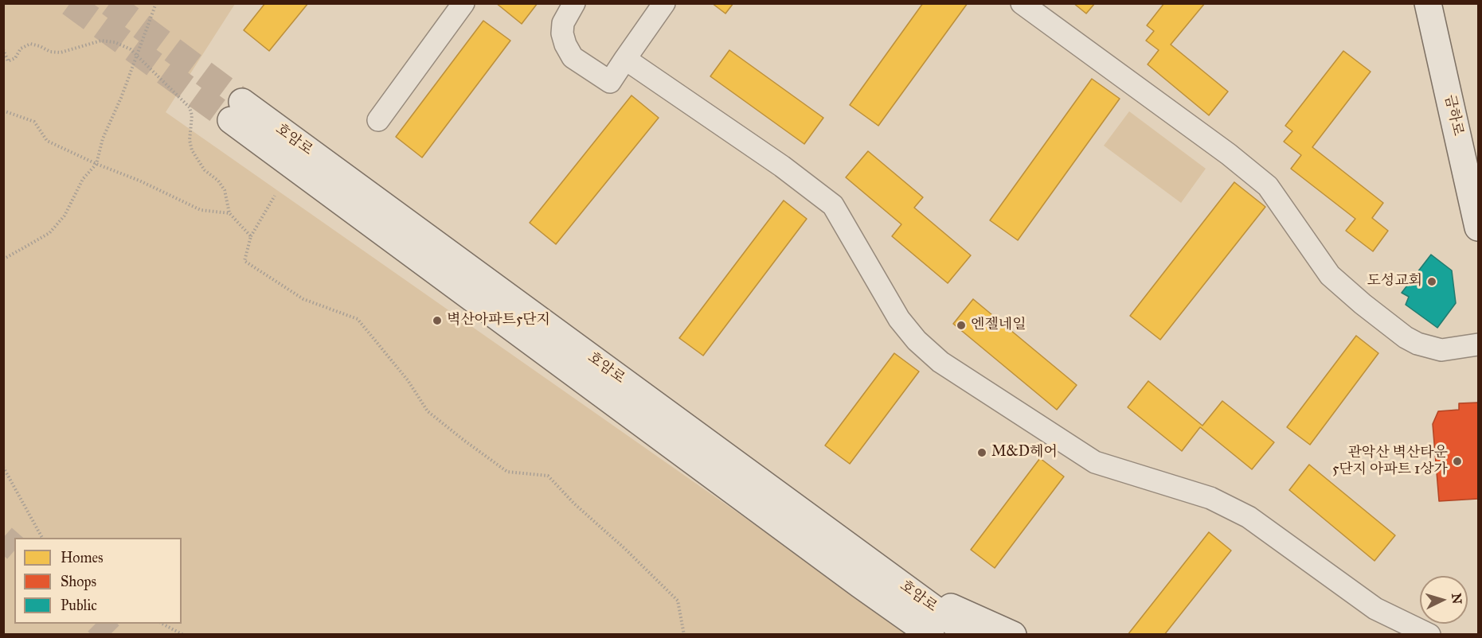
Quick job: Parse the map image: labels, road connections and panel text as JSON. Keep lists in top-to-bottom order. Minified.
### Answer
{"streets":{"main road":["금하로","호암로"]},"places":["도성교회","벽산아파트5단지","엔젤네일","M&D헤어","관악산 벽산타운 5단지 아파트 1상가"],"legend":["Homes","Shops","Public"],"north":"right"}
